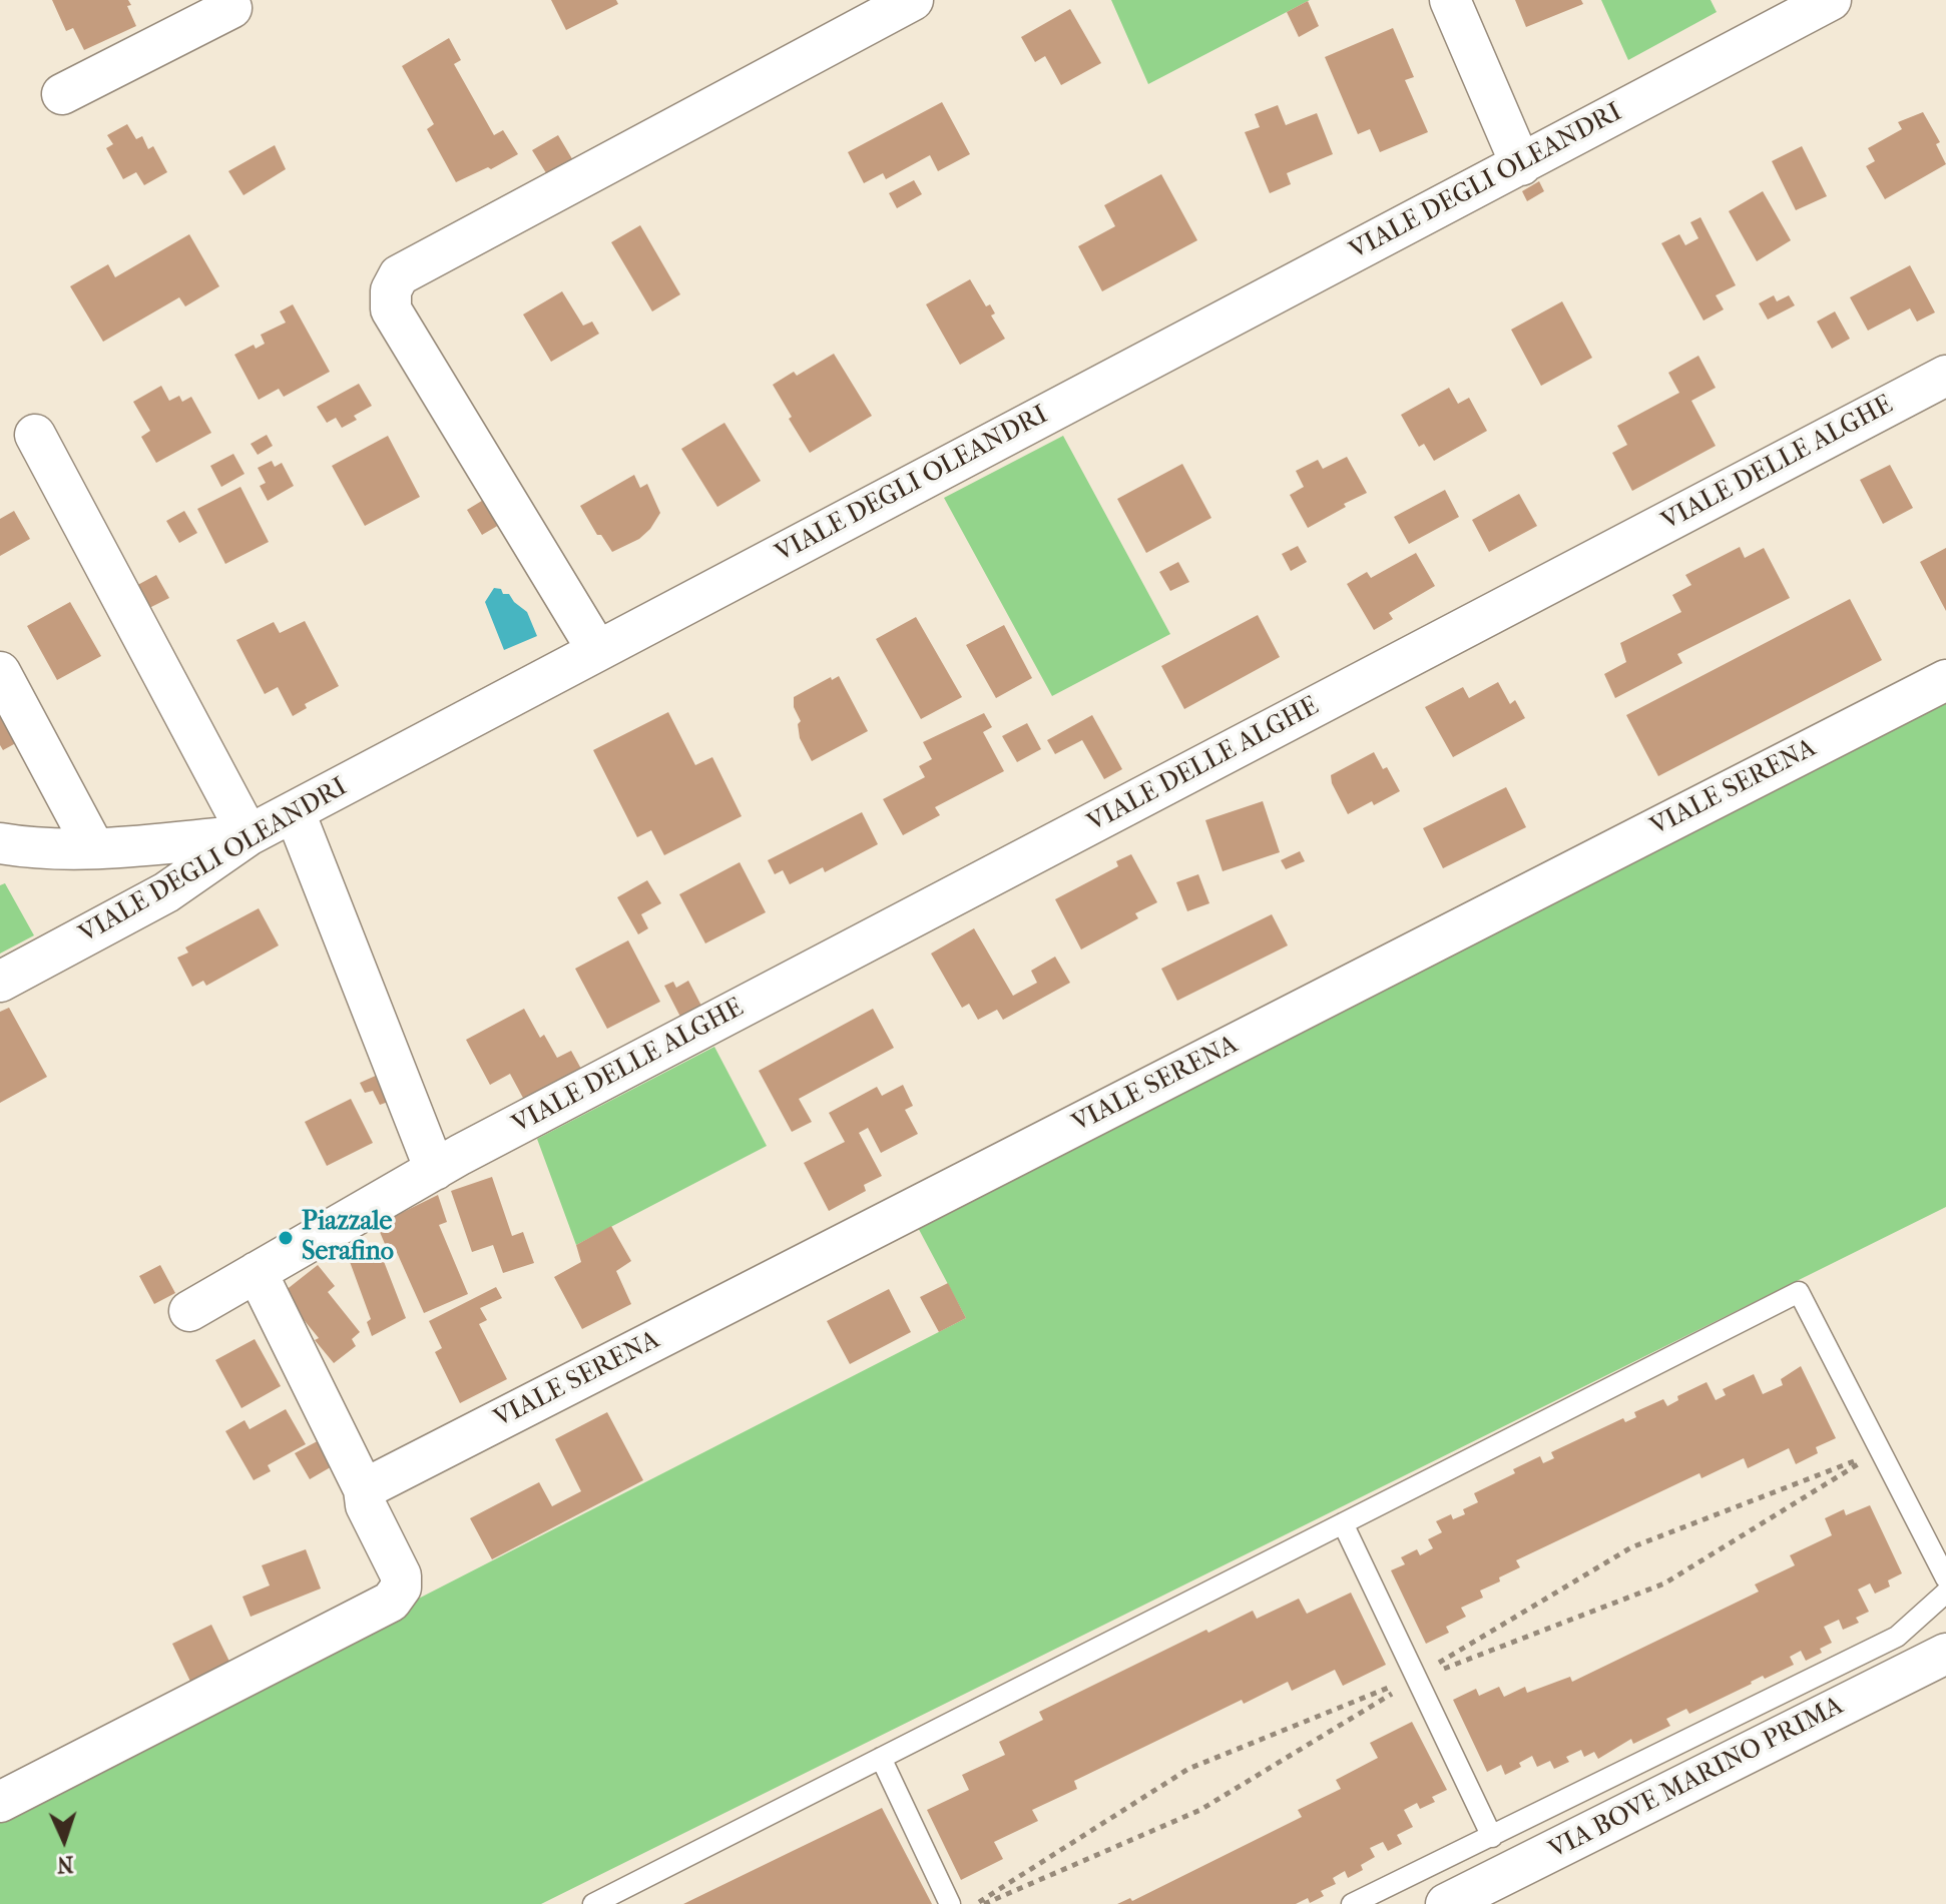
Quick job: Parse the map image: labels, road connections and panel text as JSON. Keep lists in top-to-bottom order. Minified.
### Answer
{"streets":{"street":["VIALE DEGLI OLEANDRI","VIALE DELLE ALGHE","VIALE SERENA","VIA BOVE MARINO PRIMA"]},"places":["Piazzale Serafino"],"north":"bottom"}
